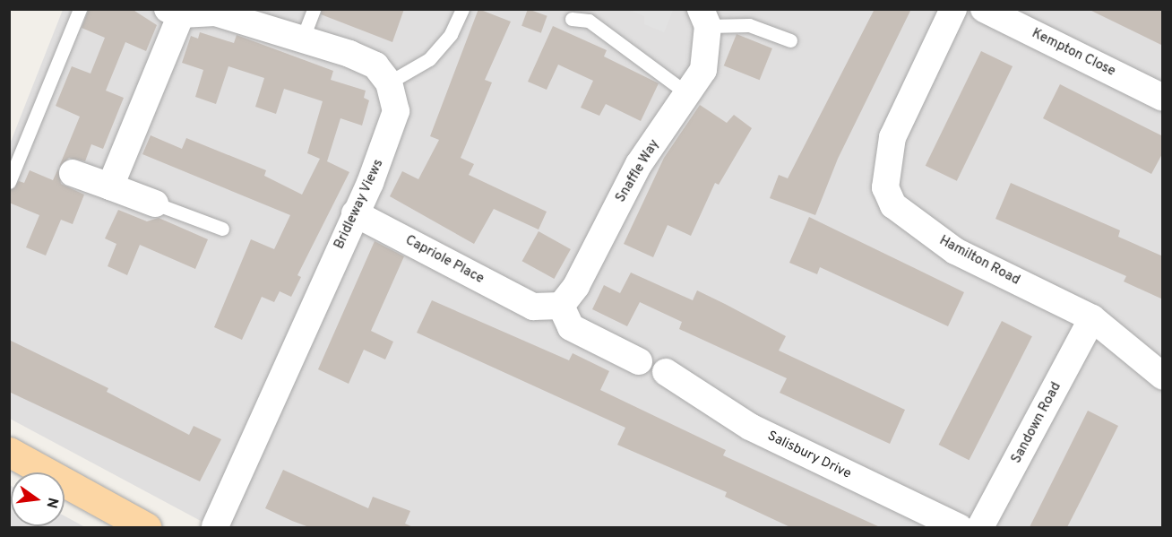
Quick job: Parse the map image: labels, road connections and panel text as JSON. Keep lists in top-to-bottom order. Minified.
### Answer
{"streets":{"street":["Kempton Close","Snaffle Way","Bridleway Views","Capriole Place","Hamilton Road","Sandown Road","Salisbury Drive"]},"crossings":[["Snaffle Way","Capriole Place"],["Bridleway Views","Capriole Place"],["Hamilton Road","Sandown Road"]],"north":"right"}
